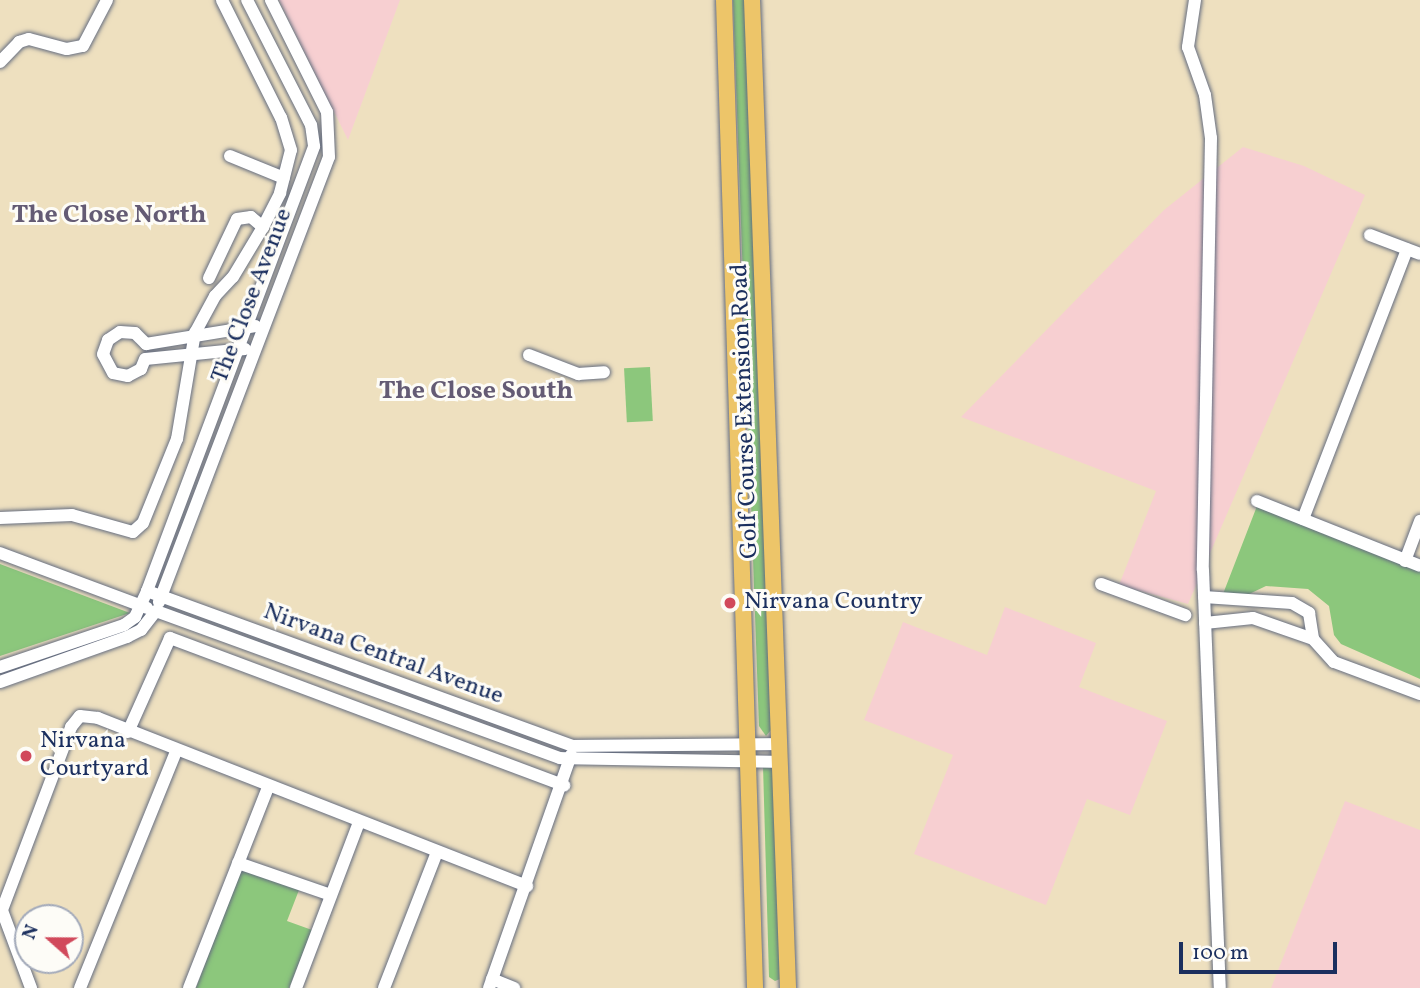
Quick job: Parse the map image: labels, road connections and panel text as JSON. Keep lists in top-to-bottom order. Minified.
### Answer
{"streets":{"main road":["Golf Course Extension Road"],"street":["The Close Avenue","Nirvana Central Avenue"]},"crossings":[["The Close Avenue","Nirvana Central Avenue"],["Golf Course Extension Road","Nirvana Central Avenue"]],"districts":["The Close North","The Close South"],"places":["Nirvana Country","Nirvana Courtyard"],"scale_bar":"100 m","north":"left"}
